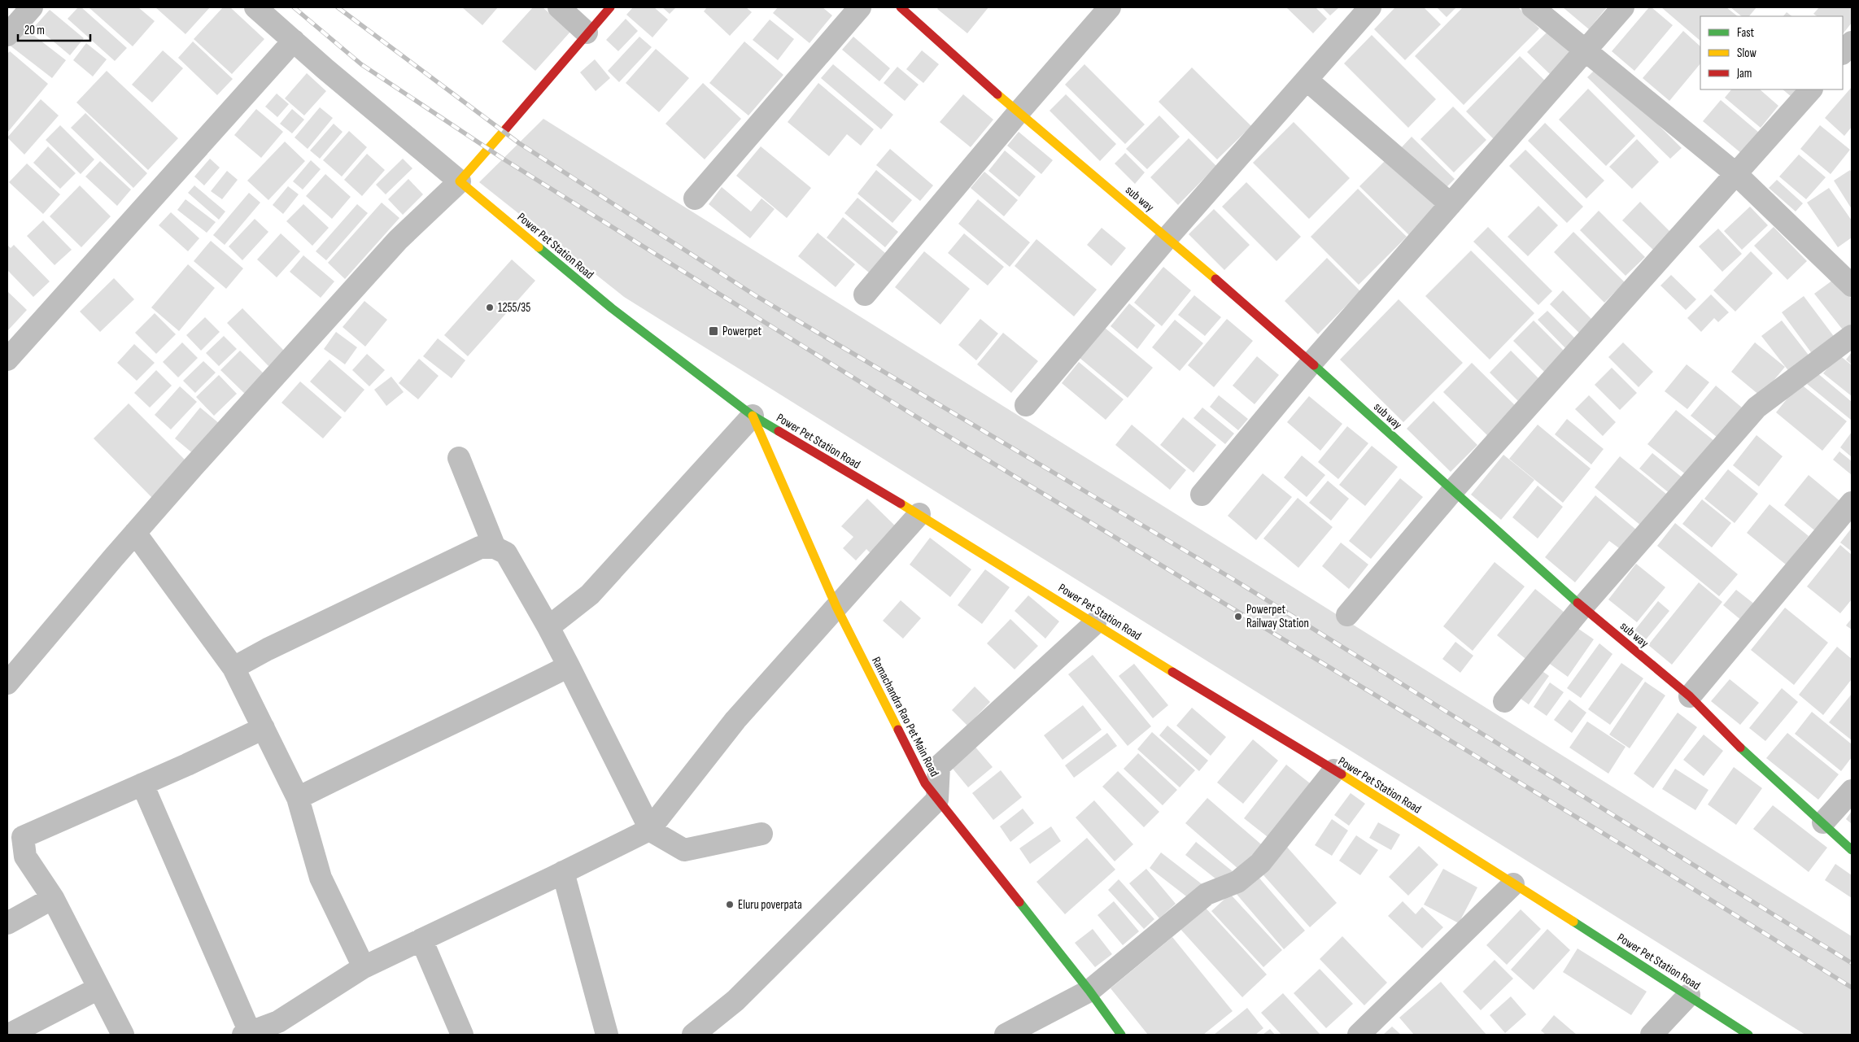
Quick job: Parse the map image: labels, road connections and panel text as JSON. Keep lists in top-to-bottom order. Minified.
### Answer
{"streets":{"street":["sub way","Power Pet Station Road","Ramachandra Rao Pet Main Road"]},"crossings":[["Power Pet Station Road","Ramachandra Rao Pet Main Road"]],"places":{"other":["1255/35","Powerpet Railway Station","Eluru poverpata"],"transit":["Powerpet"]},"legend":["Fast","Slow","Jam"],"scale_bar":"20 m"}
